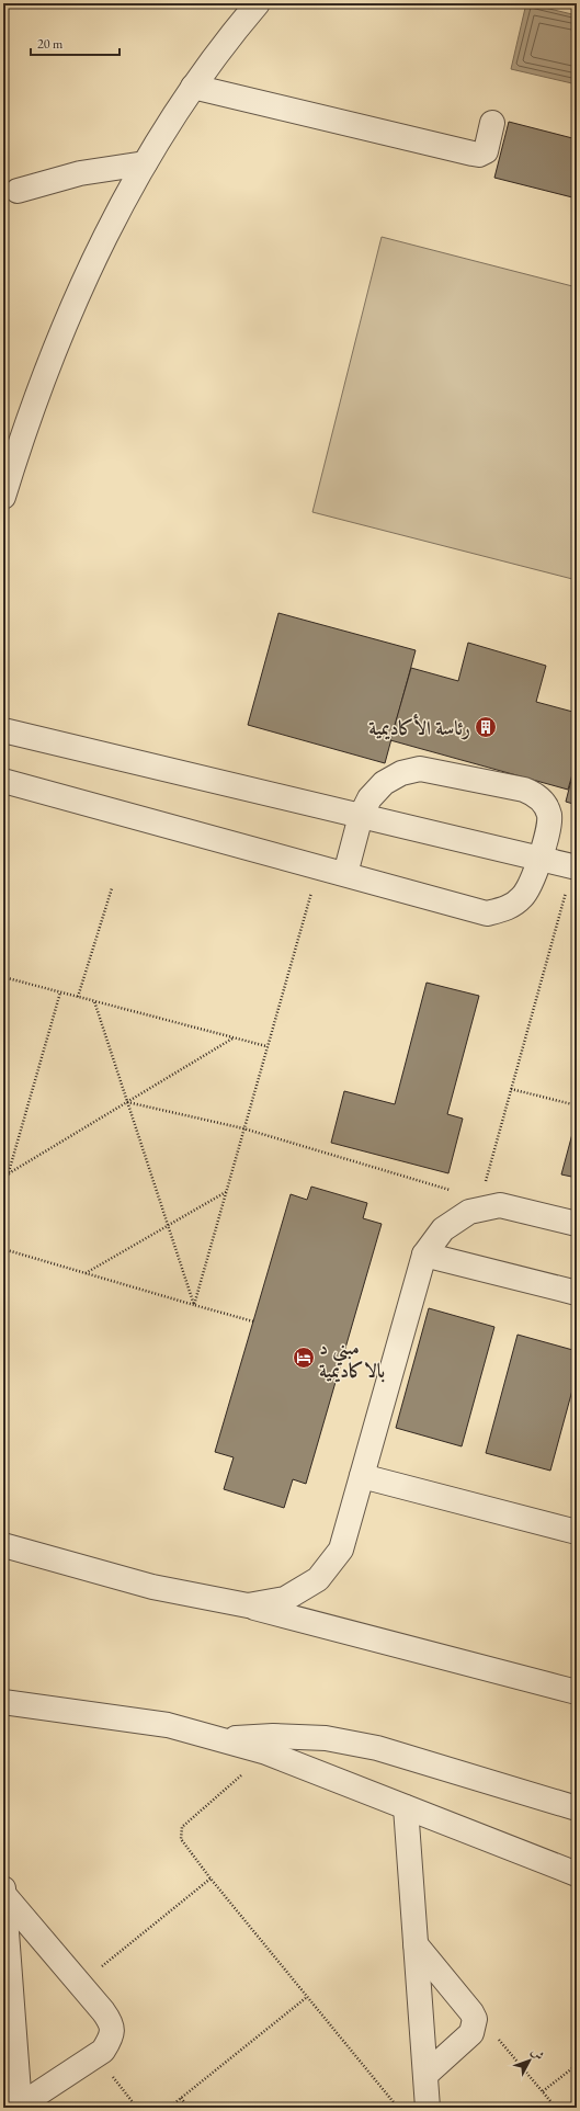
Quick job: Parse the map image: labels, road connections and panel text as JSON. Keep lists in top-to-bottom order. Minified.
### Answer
{"places":{"building":["رئاسة الأكاديمية"],"hotel":["مبني د بالاكاديمية"]},"scale_bar":"20 m","north":"top right"}
